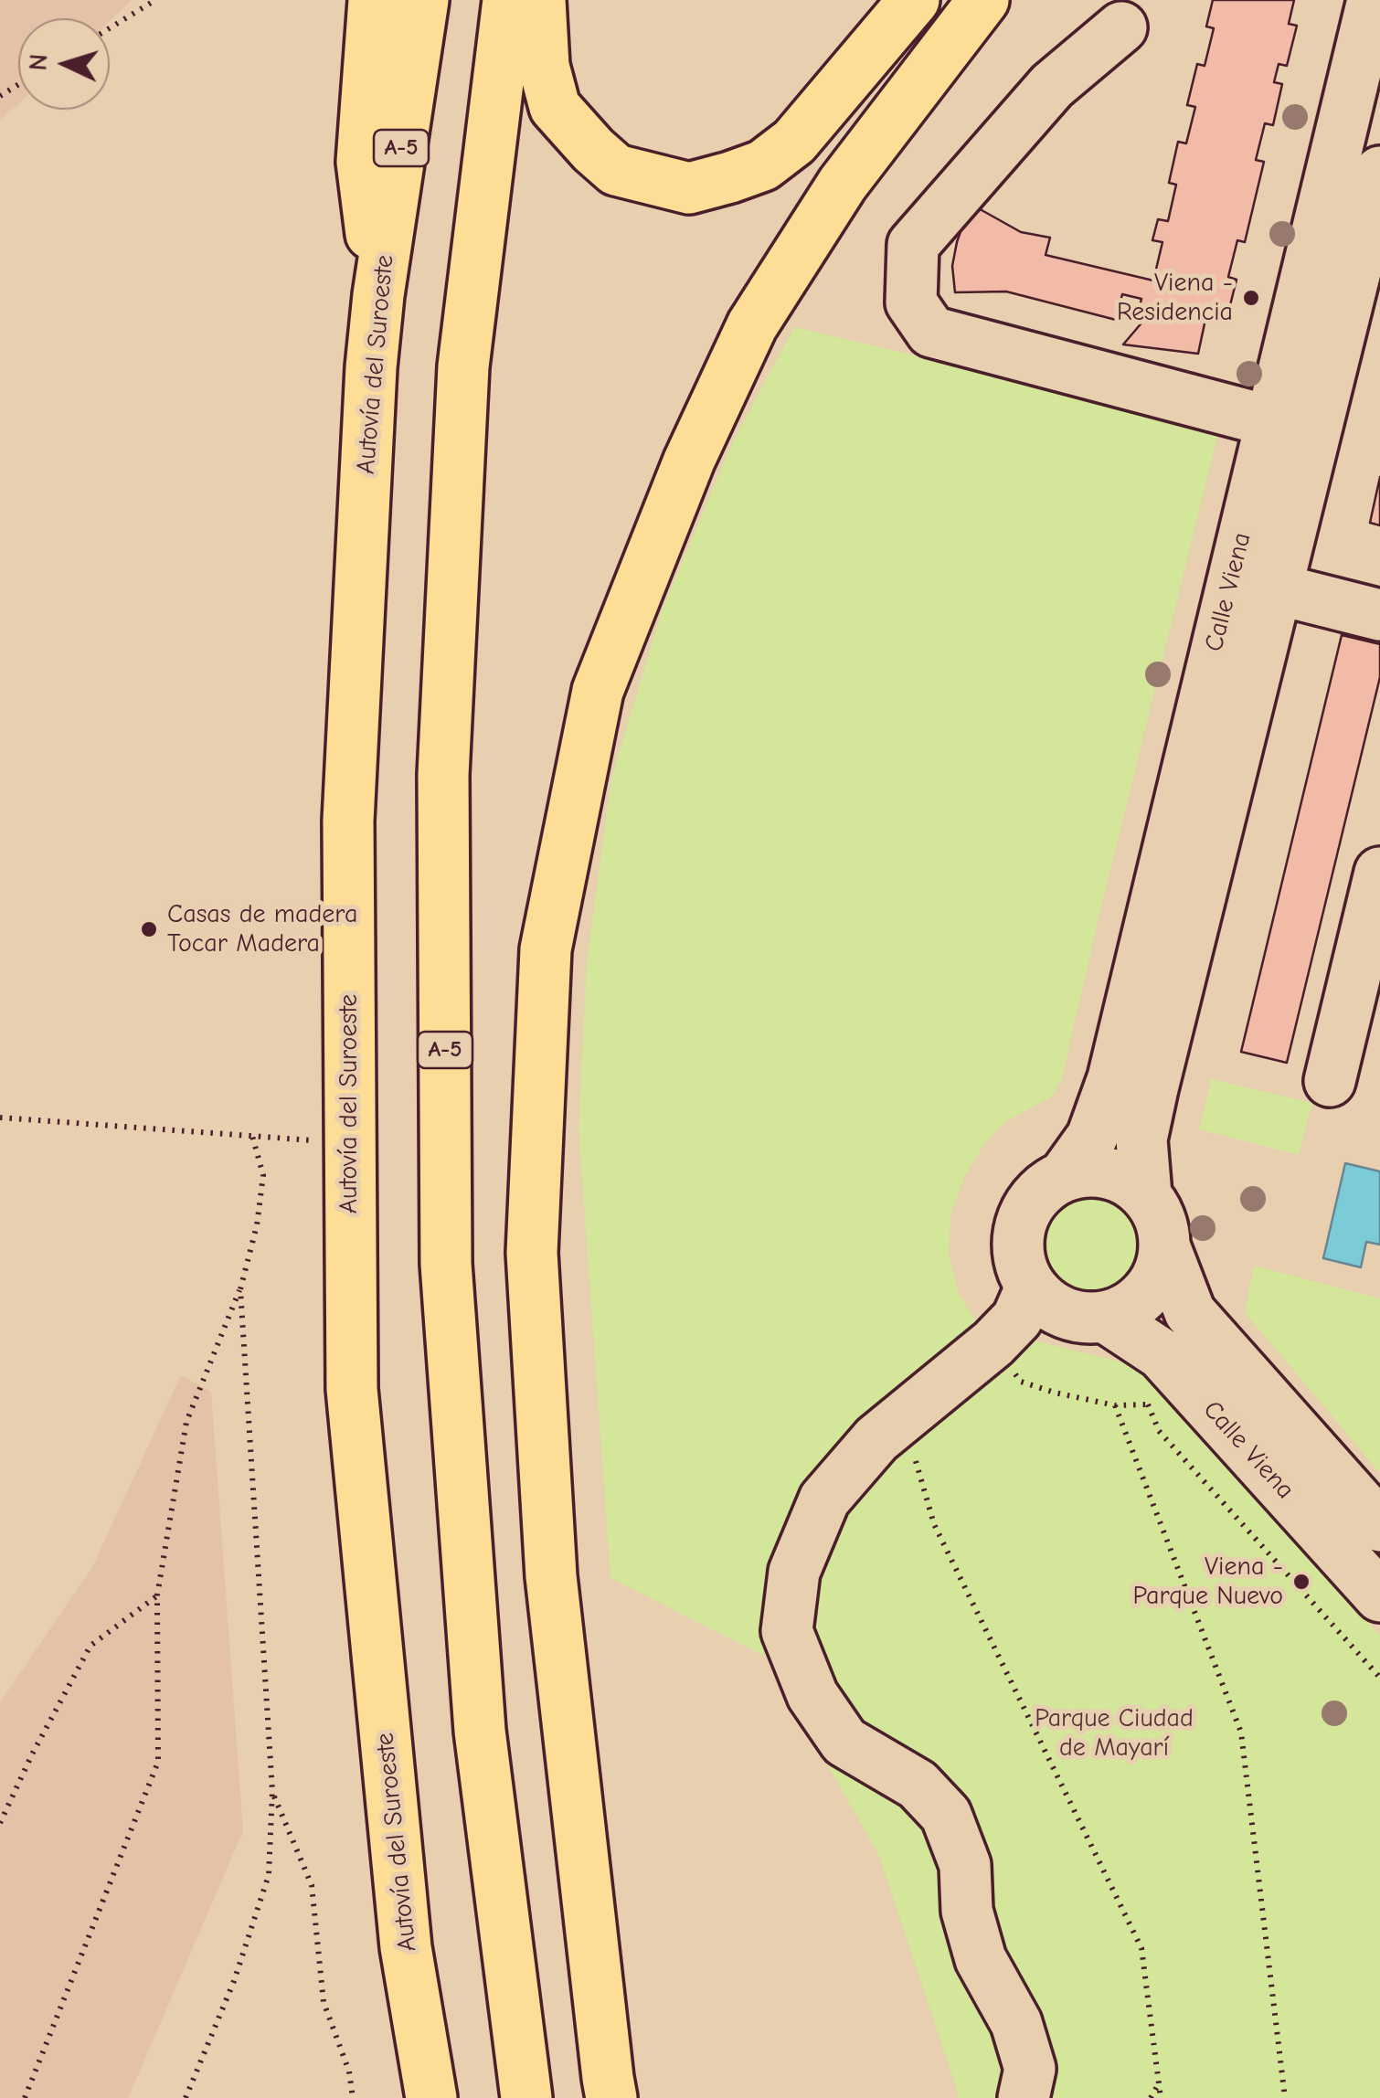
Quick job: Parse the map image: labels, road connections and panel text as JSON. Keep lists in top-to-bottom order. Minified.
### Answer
{"streets":{"highway":["A-5","Autovía del Suroeste"],"street":["Calle Viena"]},"parks":["Parque Ciudad de Mayarí"],"places":["Viena - Residencia","Casas de madera Tocar Madera","Viena - Parque Nuevo"],"north":"left"}
